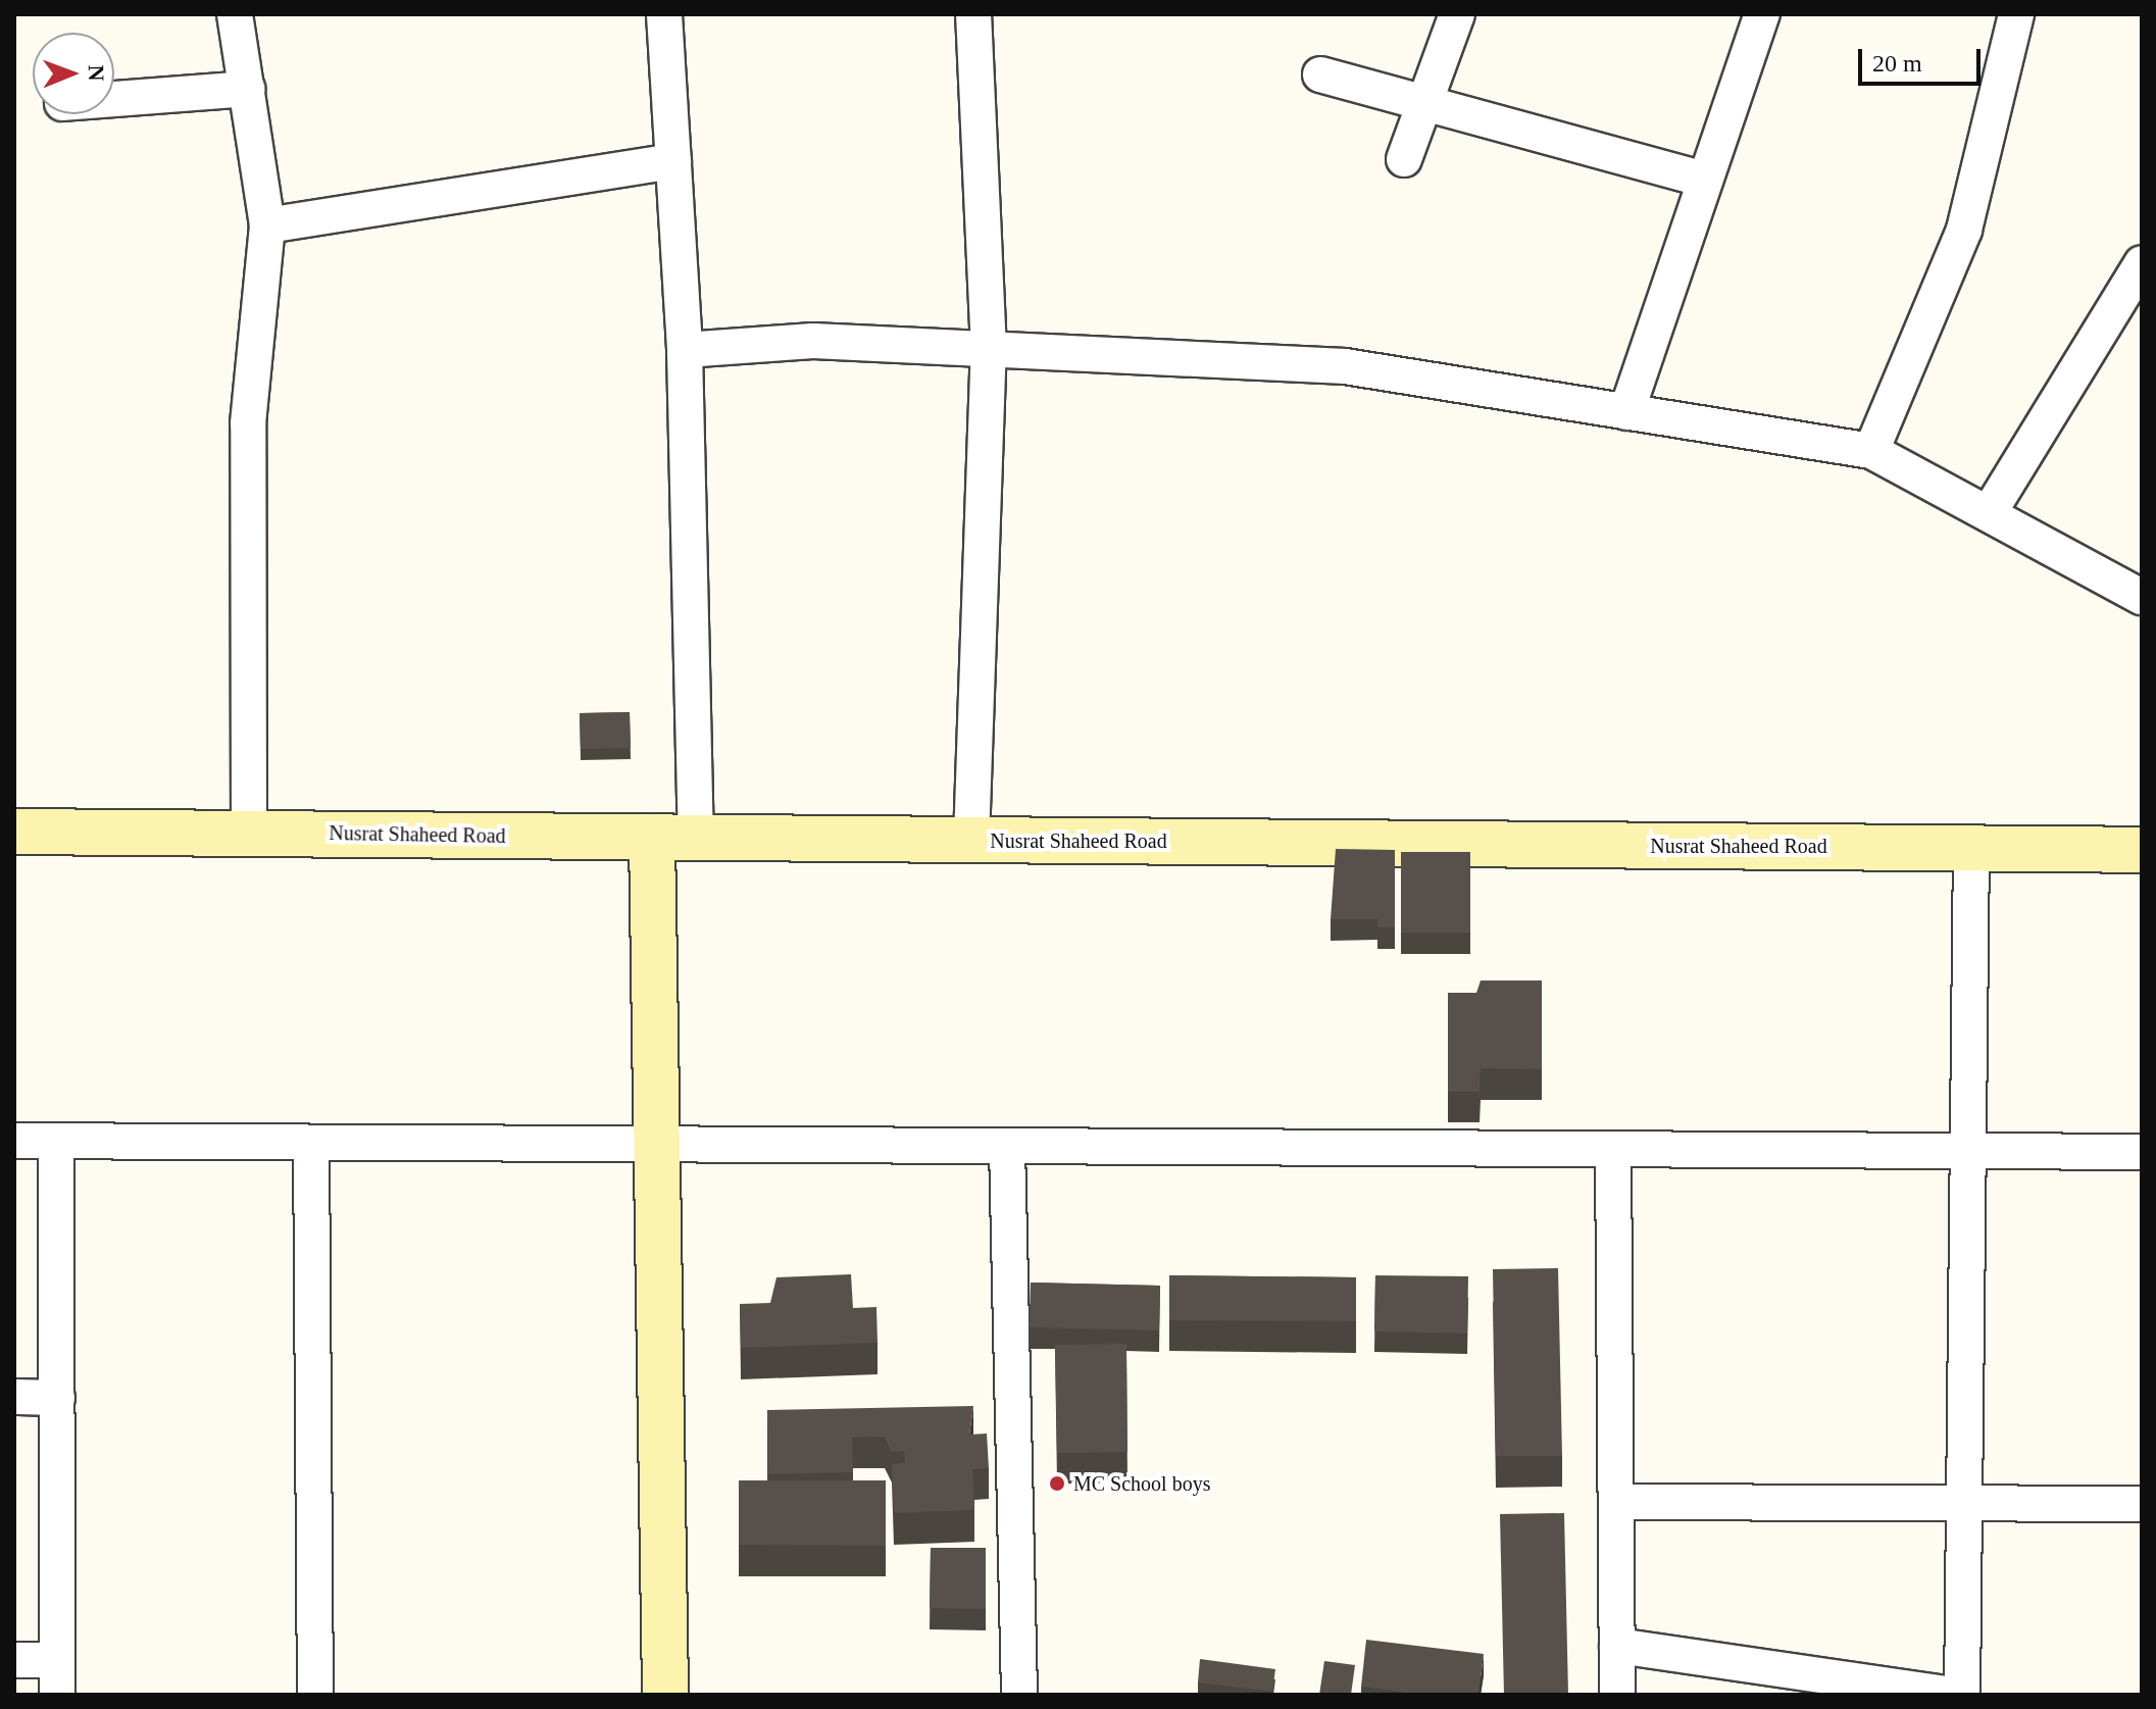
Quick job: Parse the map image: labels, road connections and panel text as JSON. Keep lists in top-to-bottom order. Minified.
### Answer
{"streets":{"street":["Nusrat Shaheed Road"]},"places":["MC School boys"],"scale_bar":"20 m","north":"right"}
